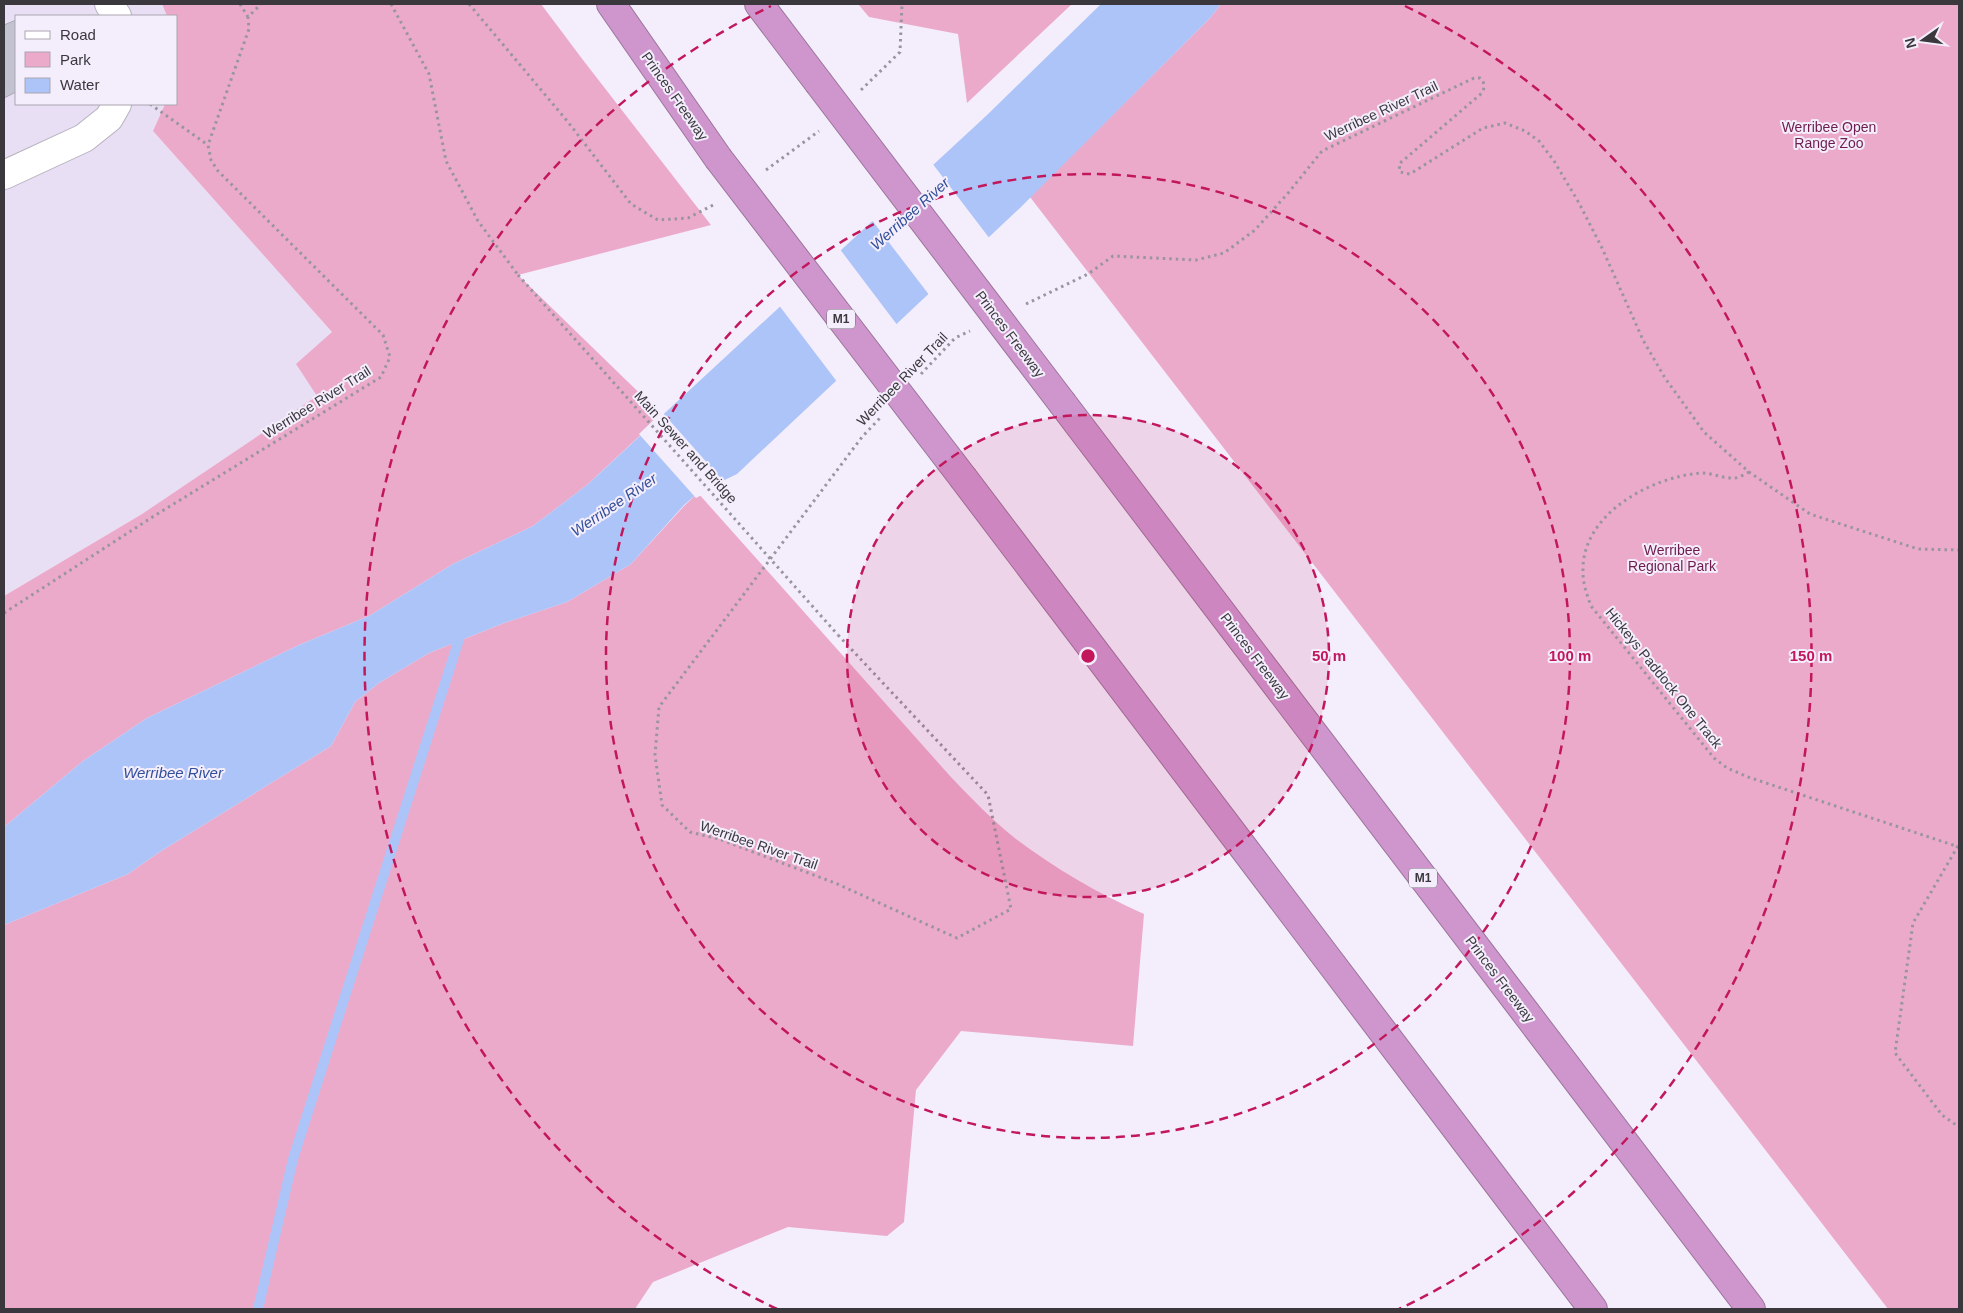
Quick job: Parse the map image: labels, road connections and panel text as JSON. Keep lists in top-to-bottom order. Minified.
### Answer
{"streets":{"highway":["Princes Freeway","M1"],"path":["Werribee River Trail","Main Sewer and Bridge","Hickeys Paddock One Track"]},"crossings":[["Werribee River Trail","Main Sewer and Bridge"],["Werribee River Trail","Hickeys Paddock One Track"]],"water":["Werribee River"],"parks":["Werribee Open Range Zoo","Werribee Regional Park"],"legend":["Road","Park","Water"],"north":"left","rings":["50 m","100 m","150 m"]}
